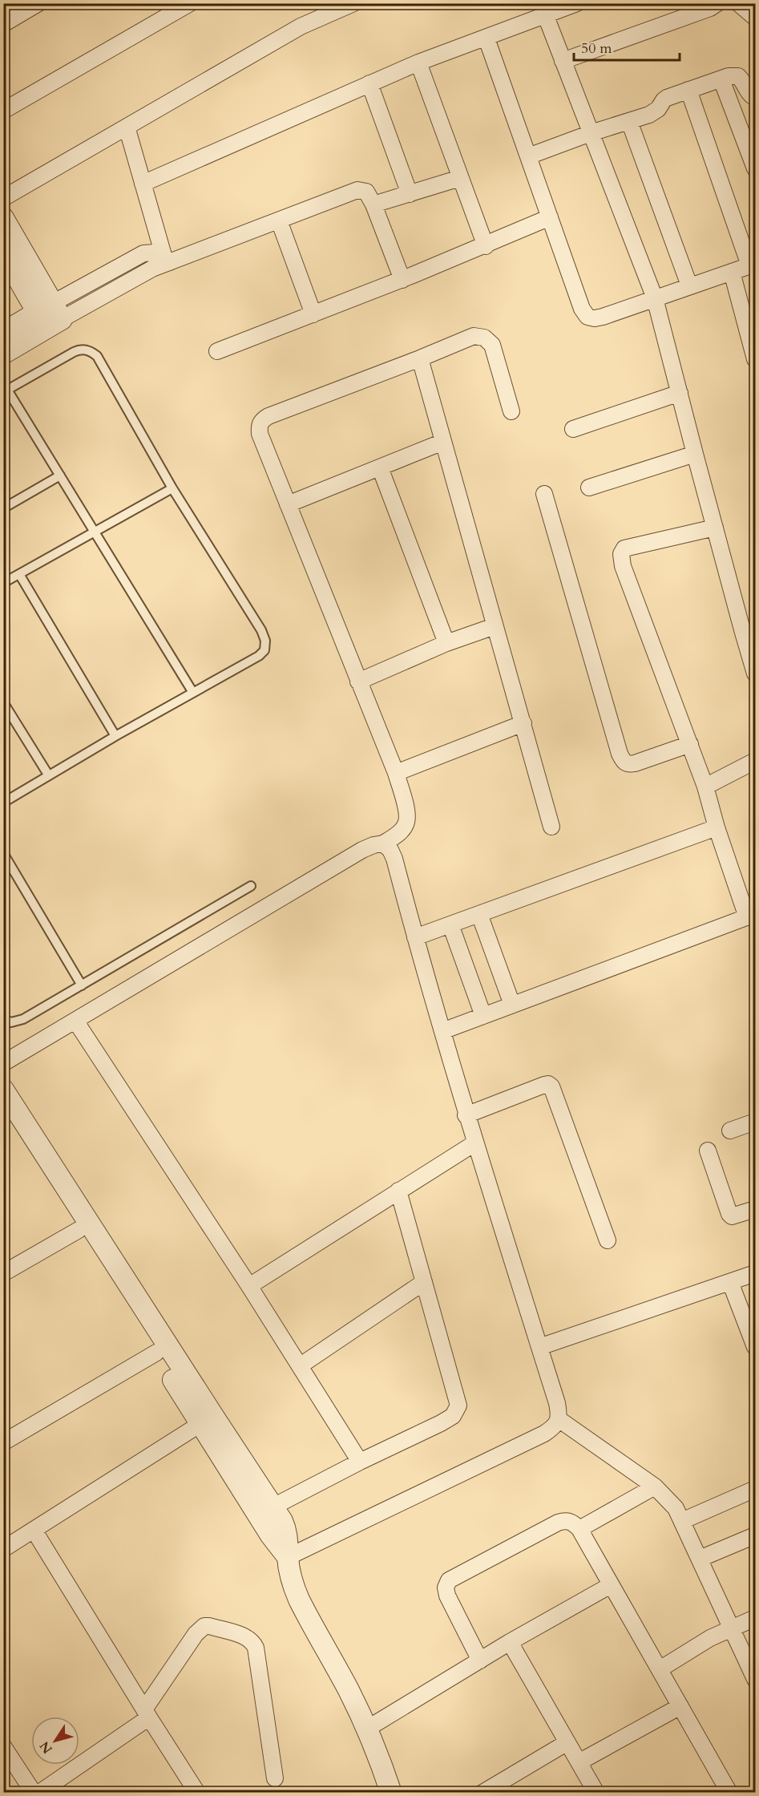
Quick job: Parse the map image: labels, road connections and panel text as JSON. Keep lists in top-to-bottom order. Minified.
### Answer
{"scale_bar":"50 m","north":"bottom left"}
